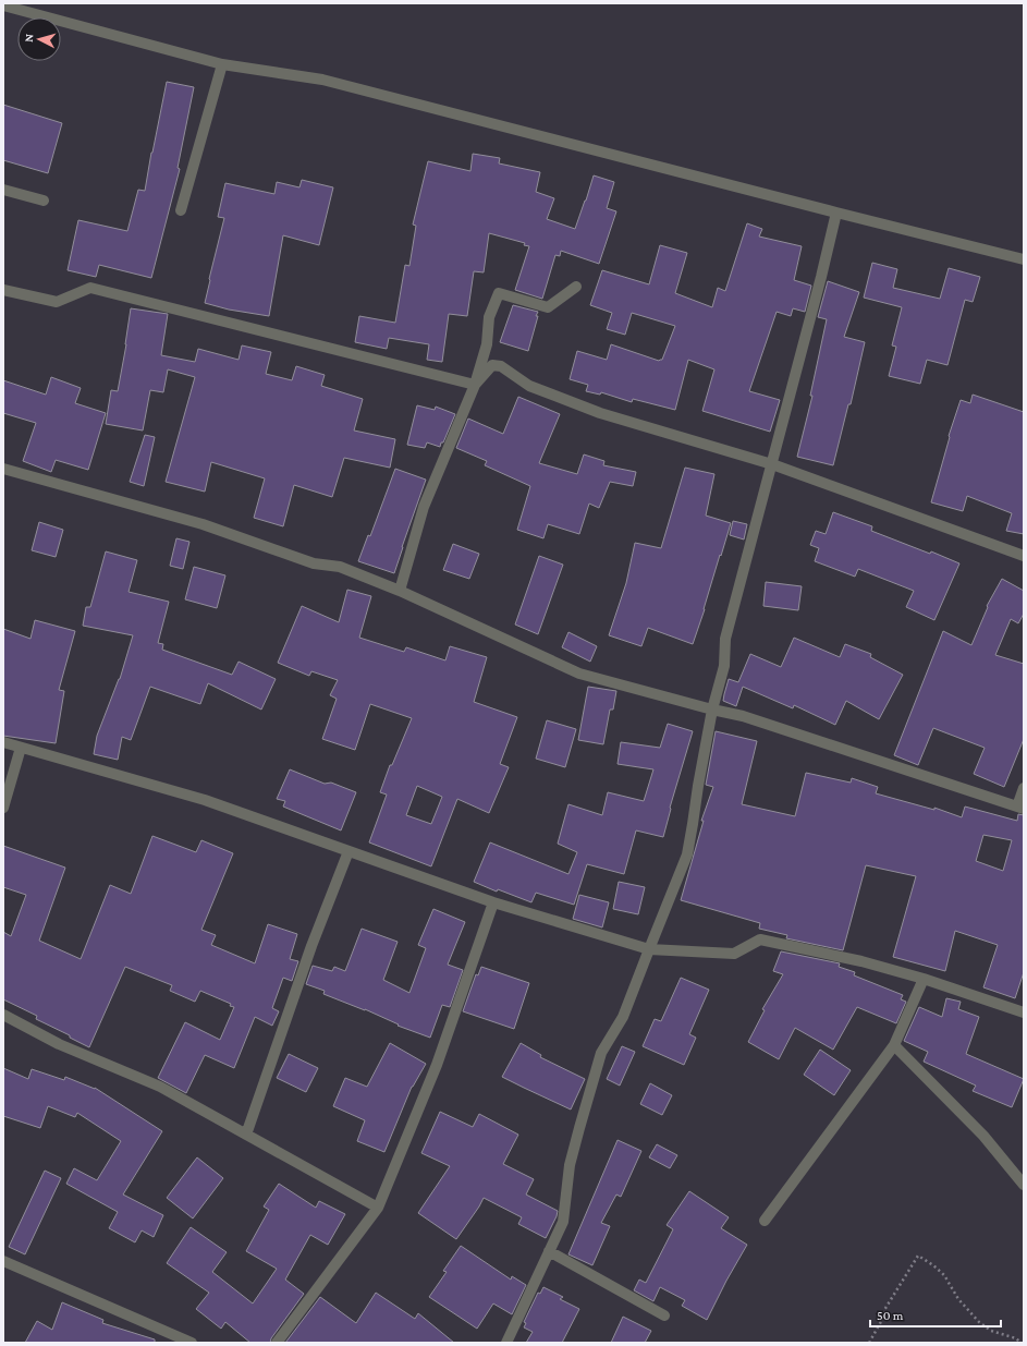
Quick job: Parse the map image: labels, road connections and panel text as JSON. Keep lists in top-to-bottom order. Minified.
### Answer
{"scale_bar":"50 m","north":"left"}
